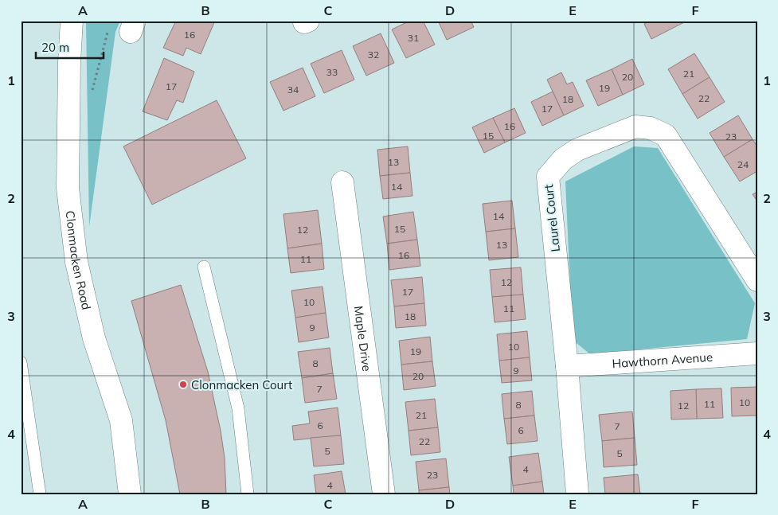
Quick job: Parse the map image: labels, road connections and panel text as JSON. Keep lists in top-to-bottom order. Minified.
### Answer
{"streets":{"street":["Laurel Court","Clonmacken Road","Maple Drive","Hawthorn Avenue"]},"crossings":[["Laurel Court","Hawthorn Avenue"]],"places":["Clonmacken Court"],"house_numbers":["16","31","32","33","21","20","17","19","34","22","18","17","16","15","23","13","24","14","14","15","12","13","16","11","12","17","10","11","18","9","10","19","8","9","20","7","10","11","8","12","21","6","7","6","22","5","5","4","23","4"],"scale_bar":"20 m","grid":{"columns":["A","B","C","D","E","F"],"rows":["1","2","3","4"]}}
